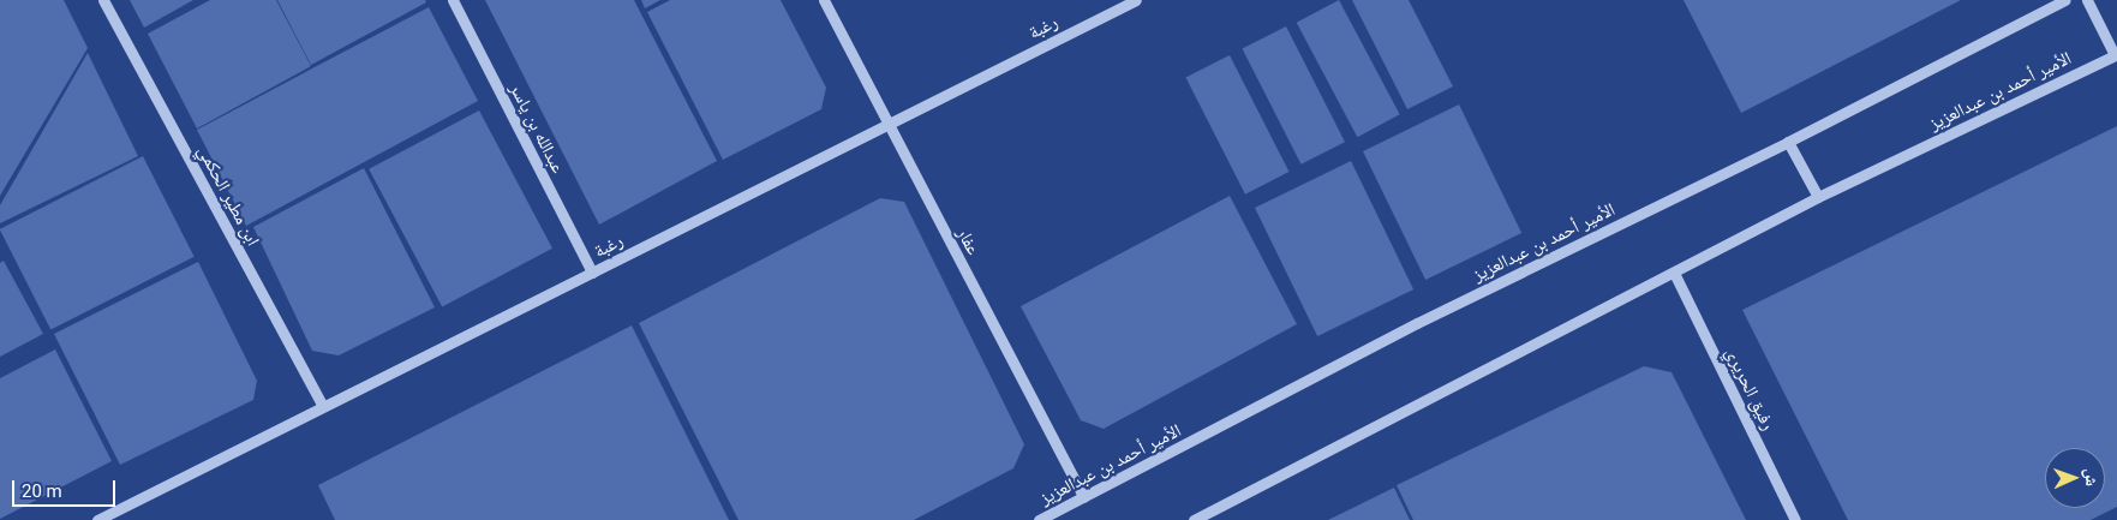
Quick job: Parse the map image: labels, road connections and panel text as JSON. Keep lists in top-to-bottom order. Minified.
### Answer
{"streets":{"street":["رغبة","الأمير أحمد بن عبدالعزيز","عبدالله بن ياسر","ابن مطير الحكمي","عفار","رفيق الحريري"]},"crossings":[["رغبة","عبدالله بن ياسر"],["رغبة","ابن مطير الحكمي"],["رغبة","عفار"],["الأمير أحمد بن عبدالعزيز","عفار"],["الأمير أحمد بن عبدالعزيز","رفيق الحريري"]],"scale_bar":"20 m","north":"right"}
